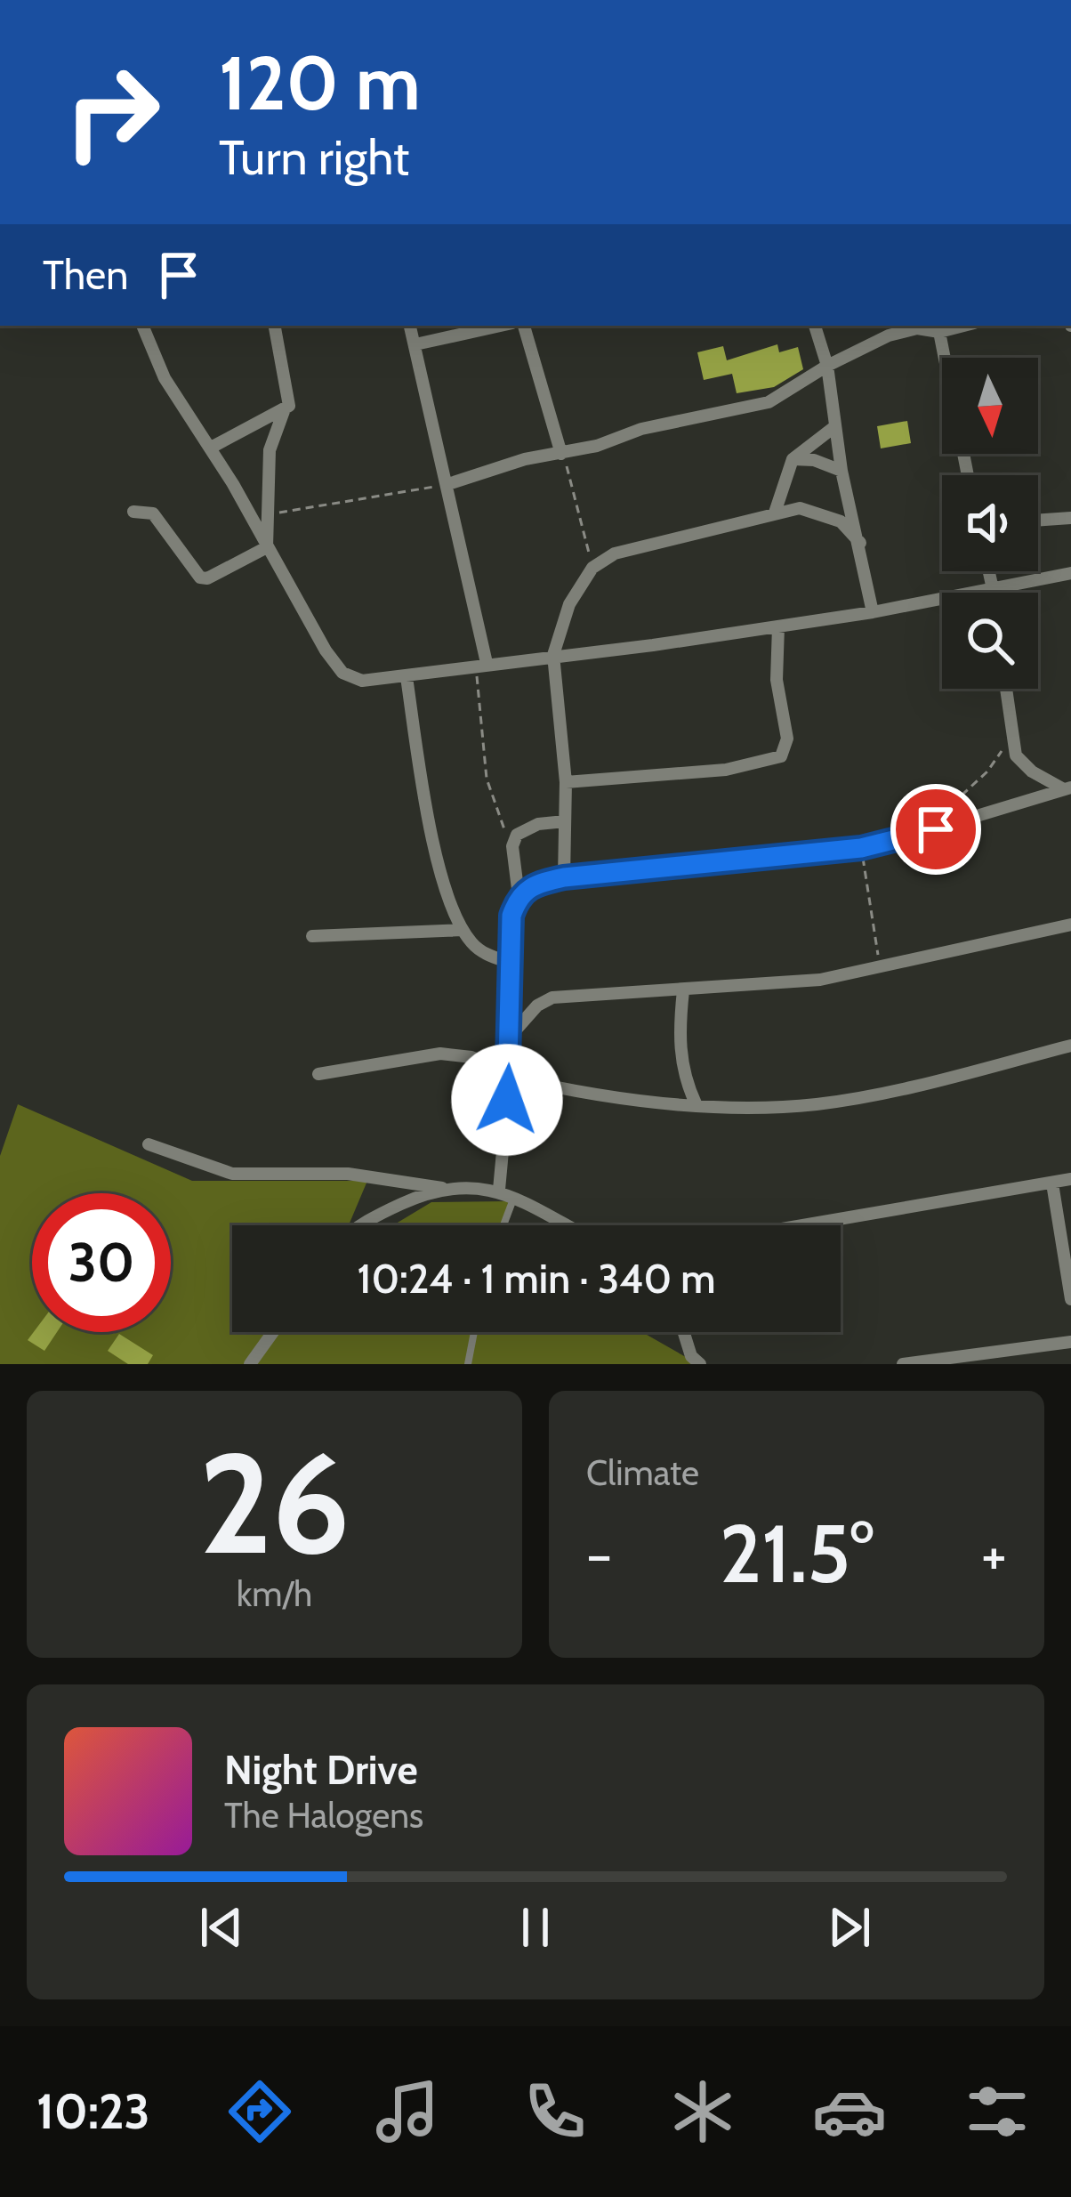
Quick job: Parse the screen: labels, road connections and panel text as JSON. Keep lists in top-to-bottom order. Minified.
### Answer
{"north":"bottom","page":{"turn":["120 m","Turn right"],"then":"Then","limit":"30","trip":"10:24 · 1 min · 340 m","tile":[["26","km/h"],"Climate"],"heat":["−","21.5°","+"],"song":["Night Drive","The Halogens"],"tabs":"10:23"}}
